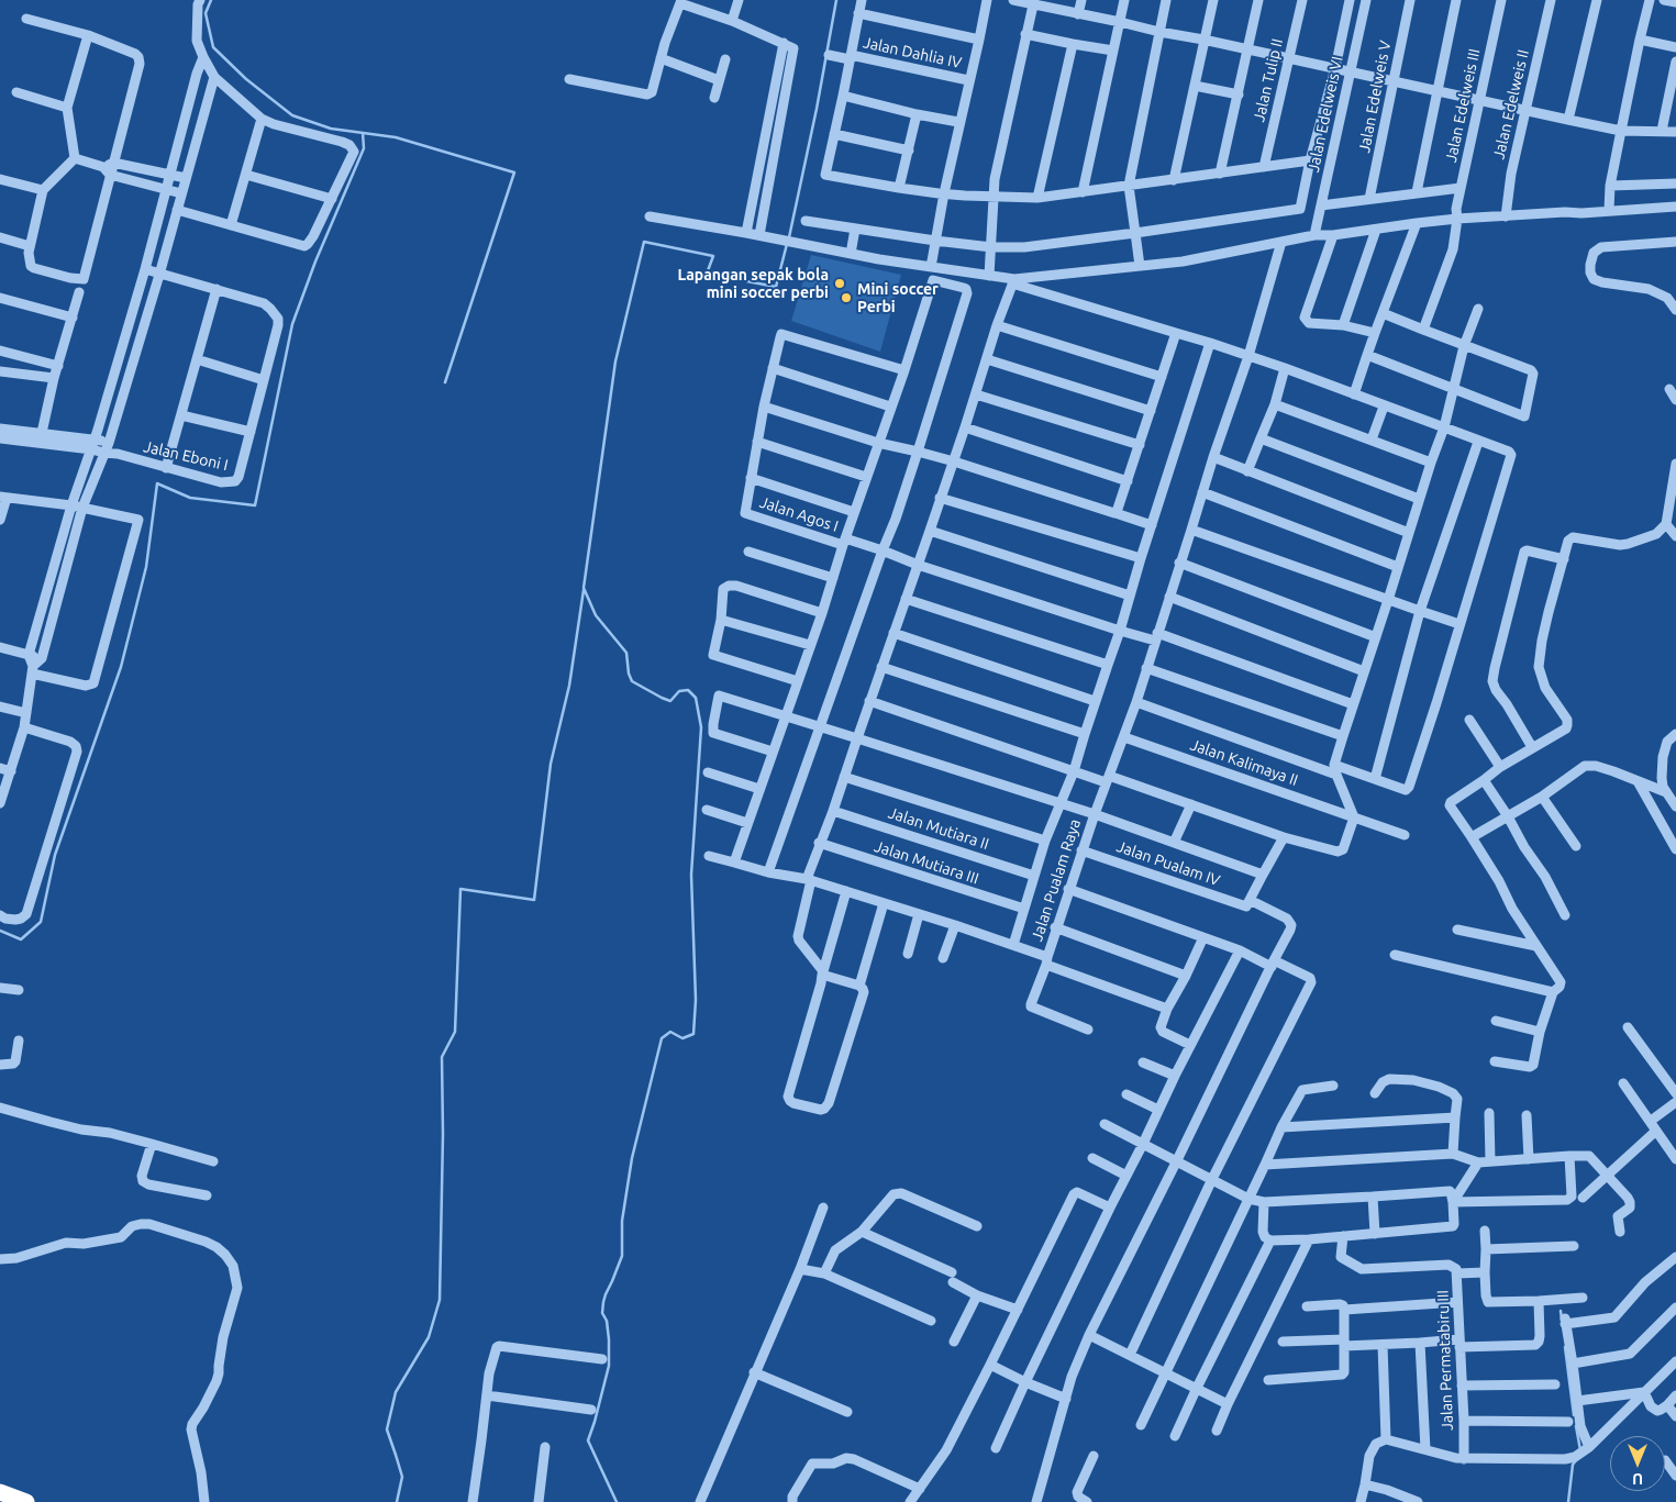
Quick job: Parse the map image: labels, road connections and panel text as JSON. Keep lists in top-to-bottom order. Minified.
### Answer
{"streets":{"street":["Jalan Dahlia IV","Jalan Tulip II","Jalan Edelweis V","Jalan Edelweis II","Jalan Edelweis III","Jalan Edelweis VI","Jalan Eboni I","Jalan Agos I","Jalan Kalimaya II","Jalan Mutiara II","Jalan Mutiara III","Jalan Pualam IV","Jalan Pualam Raya","Jalan Permatabiru III"]},"crossings":[["Jalan Agos I","Jalan Pualam Raya"],["Jalan Kalimaya II","Jalan Pualam Raya"],["Jalan Pualam IV","Jalan Pualam Raya"]],"places":["Lapangan sepak bola mini soccer perbi","Mini soccer Perbi"],"north":"bottom"}
